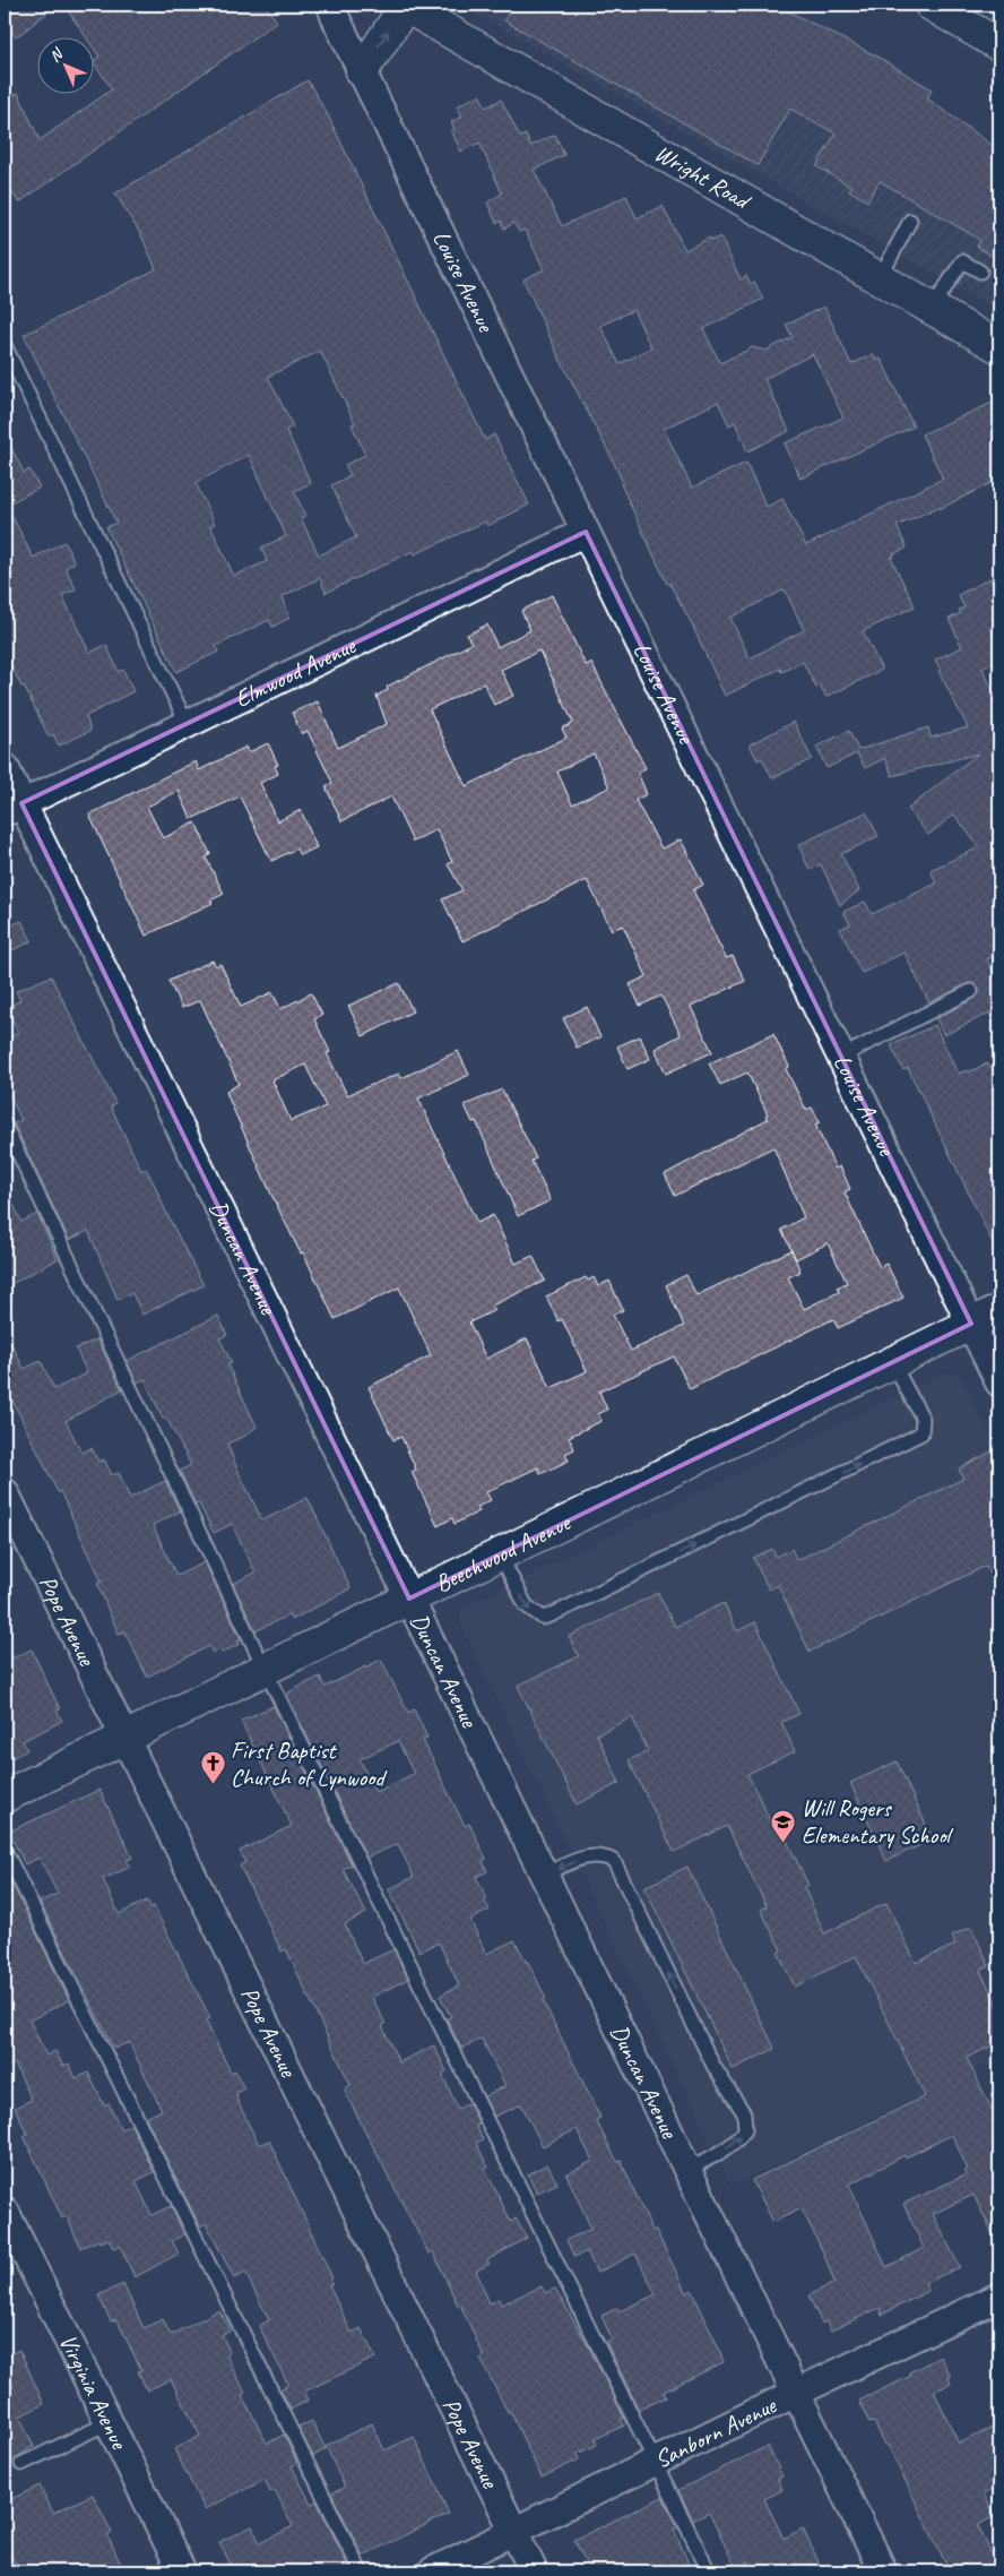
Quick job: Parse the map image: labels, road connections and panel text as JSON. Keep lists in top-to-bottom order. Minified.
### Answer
{"streets":{"main road":["Wright Road","Beechwood Avenue"],"street":["Louise Avenue","Elmwood Avenue","Duncan Avenue","Pope Avenue","Virginia Avenue","Sanborn Avenue"]},"crossings":[["Louise Avenue","Elmwood Avenue"],["Louise Avenue","Beechwood Avenue"],["Elmwood Avenue","Duncan Avenue"],["Duncan Avenue","Beechwood Avenue"],["Duncan Avenue","Sanborn Avenue"],["Beechwood Avenue","Pope Avenue"],["Pope Avenue","Sanborn Avenue"]],"places":{"church":["First Baptist Church of Lynwood"],"school or university":["Will Rogers Elementary School"]},"north":"top left"}
